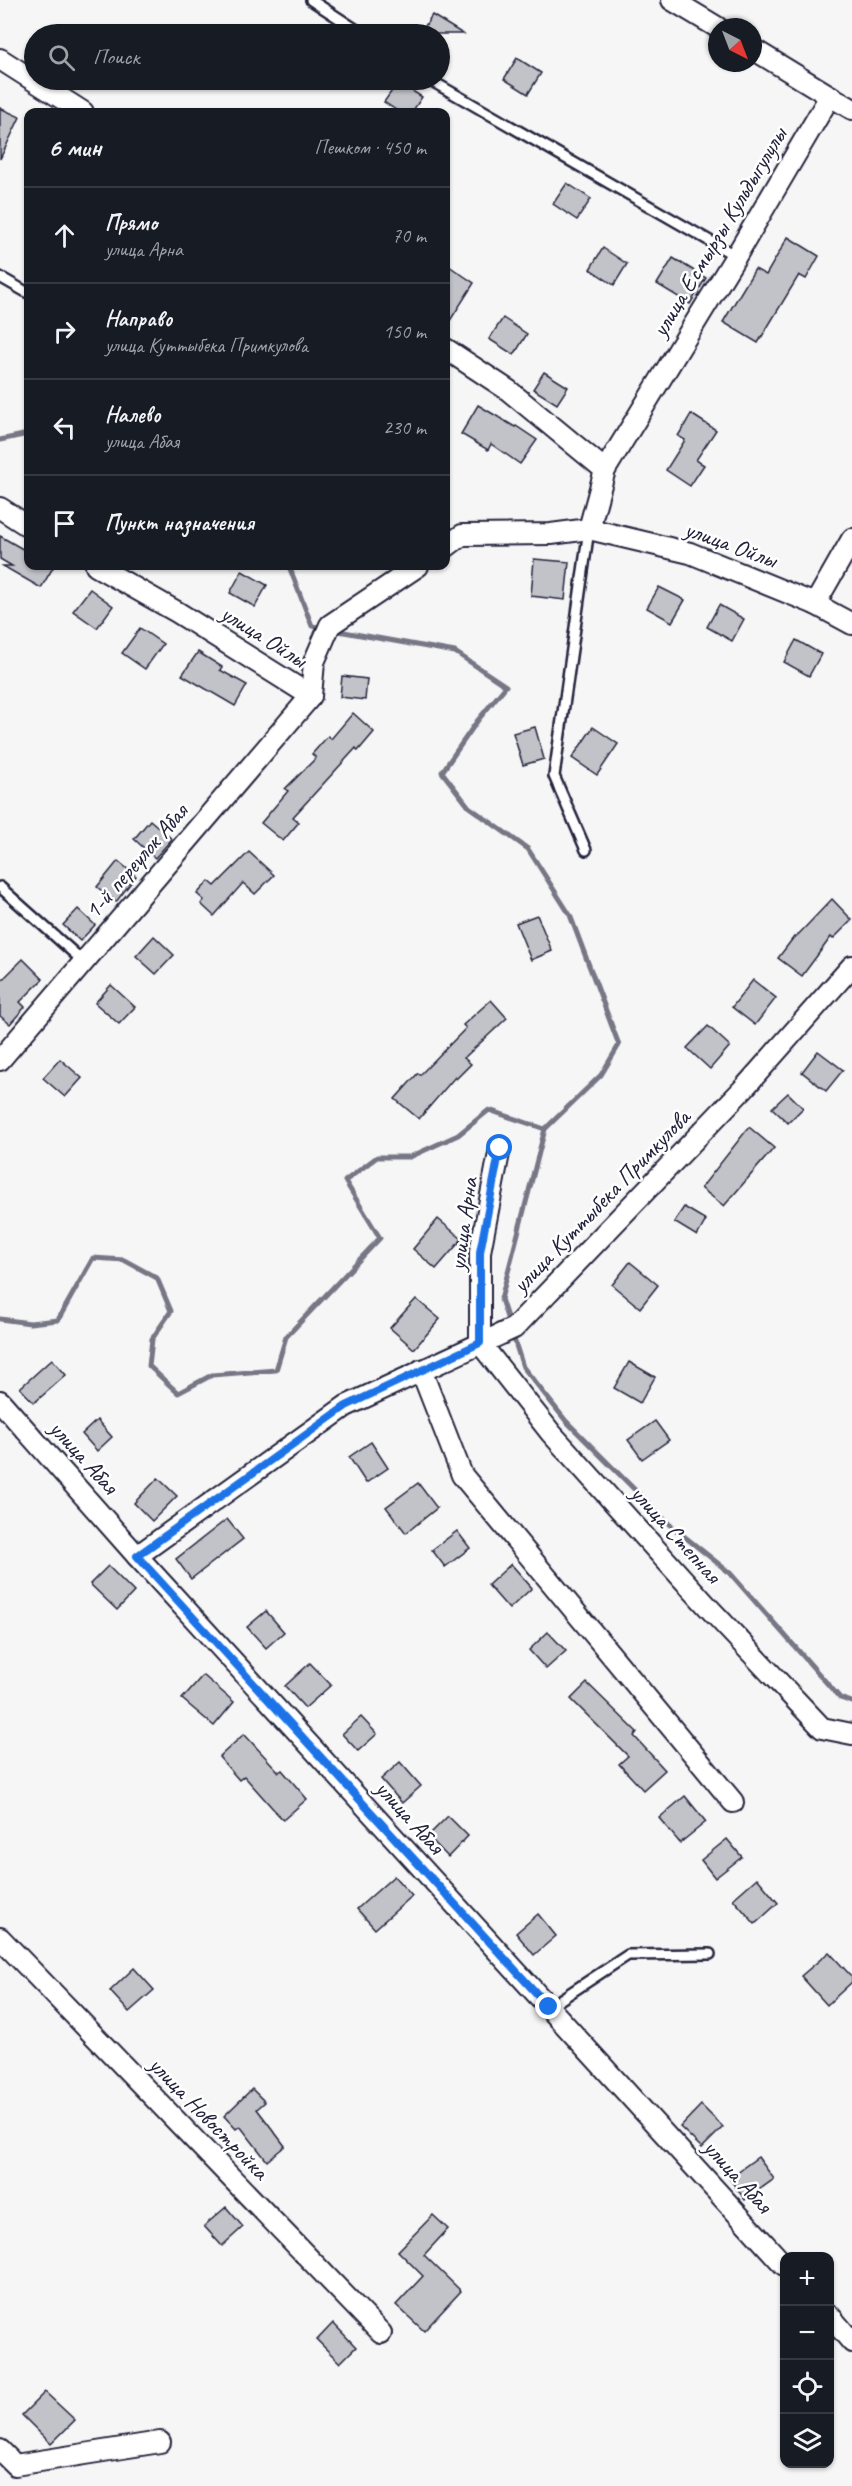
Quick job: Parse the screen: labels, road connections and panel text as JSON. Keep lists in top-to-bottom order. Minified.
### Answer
{"streets":{"street":["улица Есмырзы Кульдыгулулы","улица Ойлы","1-й переулок Абая","улица Куттыбека Примкулова","улица Арна","улица Абая","улица Степная","улица Новостройка"]},"crossings":[["улица Есмырзы Кульдыгулулы","улица Ойлы"],["улица Ойлы","1-й переулок Абая"],["улица Куттыбека Примкулова","улица Арна"],["улица Куттыбека Примкулова","улица Абая"],["улица Куттыбека Примкулова","улица Степная"],["улица Арна","улица Степная"]],"north":"bottom right","page":{"search":"Поиск","heading":["6 мин","Пешком · 450 m"],"list":[["Прямо","улица Арна","70 m"],["Направо","улица Куттыбека Примкулова","150 m"],["Налево","улица Абая","230 m"],"Пункт назначения"],"map_buttons":["+","−"]}}
